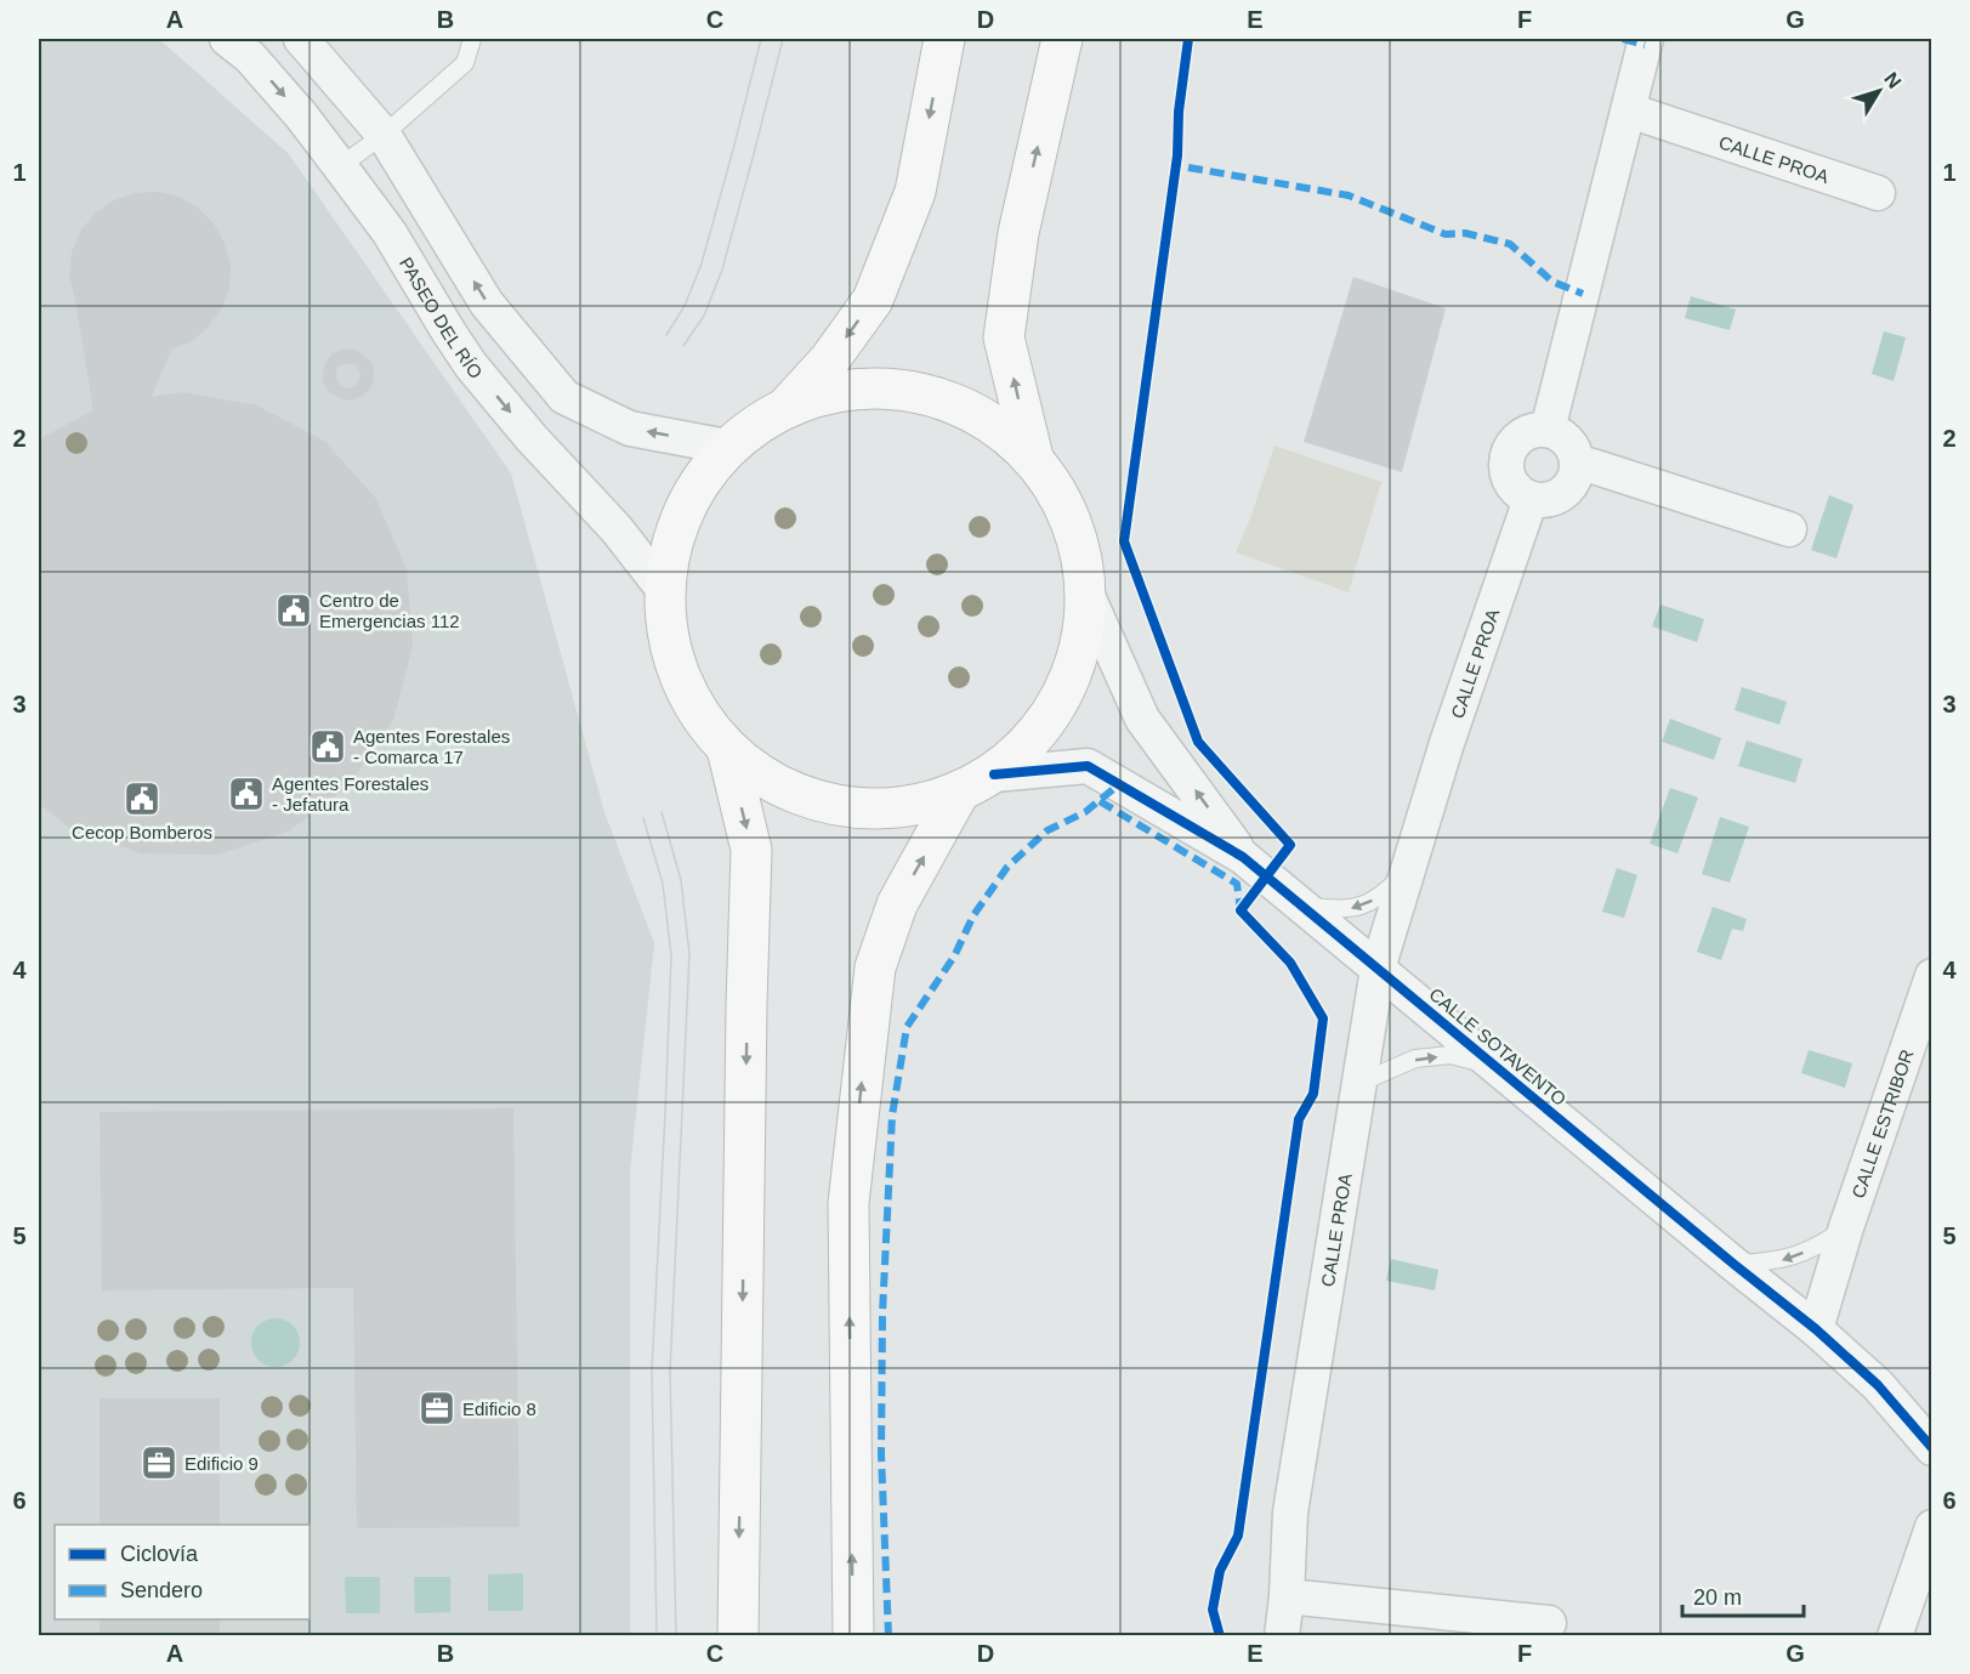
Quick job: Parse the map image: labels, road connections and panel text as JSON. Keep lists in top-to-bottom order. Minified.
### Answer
{"streets":{"street":["CALLE PROA","PASEO DEL RÍO","CALLE SOTAVENTO","CALLE ESTRIBOR"]},"crossings":[["CALLE PROA","CALLE SOTAVENTO"],["CALLE SOTAVENTO","CALLE ESTRIBOR"]],"places":{"public building":["Centro de Emergencias 112","Agentes Forestales - Comarca 17","Agentes Forestales - Jefatura","Cecop Bomberos"],"office":["Edificio 8","Edificio 9"]},"legend":["Ciclovía","Sendero"],"scale_bar":"20 m","north":"top right","grid":{"columns":["A","B","C","D","E","F","G"],"rows":["1","2","3","4","5","6"]}}
